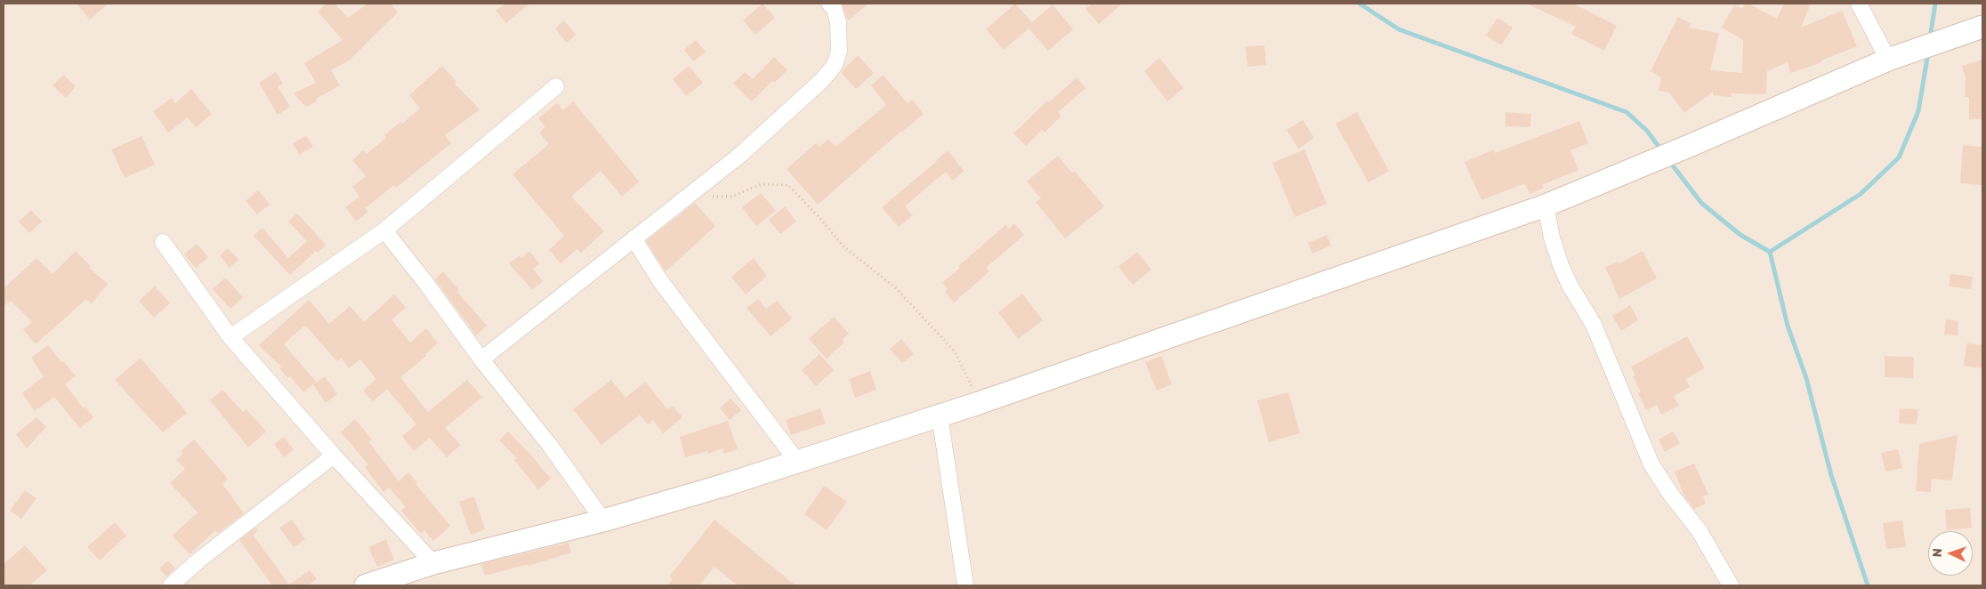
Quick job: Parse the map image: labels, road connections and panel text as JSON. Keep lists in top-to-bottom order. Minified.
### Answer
{"north":"left"}
